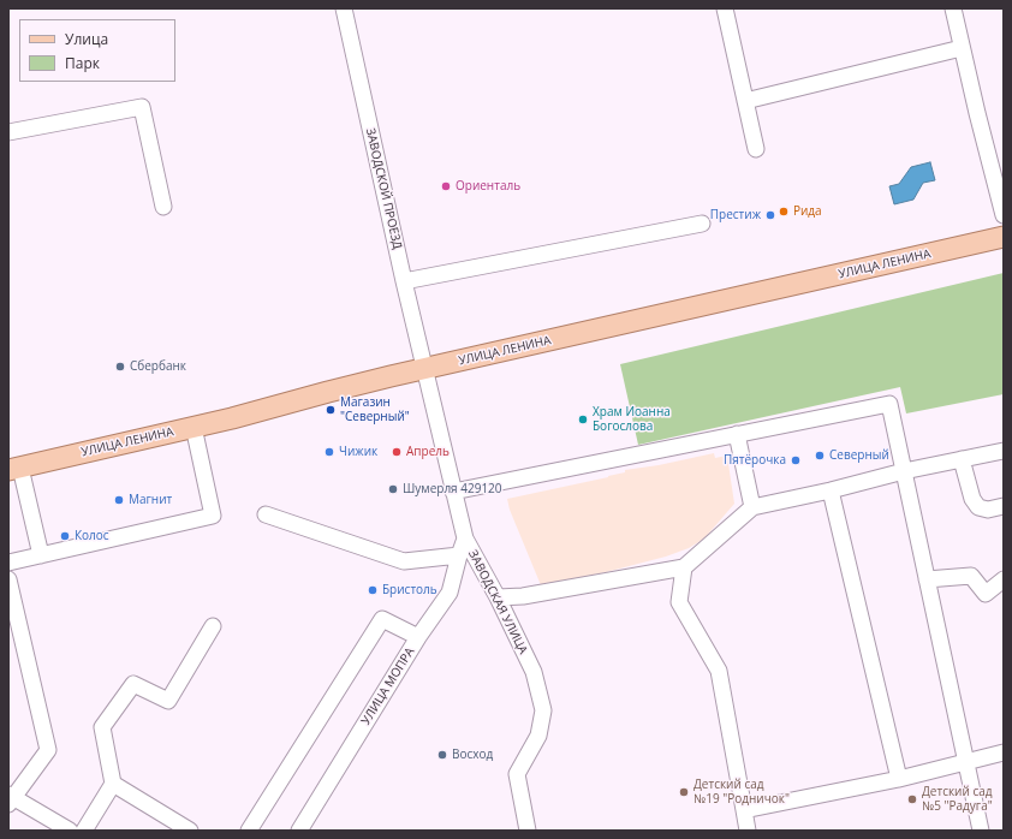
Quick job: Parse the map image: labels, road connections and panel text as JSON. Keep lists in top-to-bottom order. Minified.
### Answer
{"streets":{"main road":["УЛИЦА ЛЕНИНА"],"street":["ЗАВОДСКОЙ ПРОЕЗД","ЗАВОДСКАЯ УЛИЦА","УЛИЦА МОПРА"]},"crossings":[["ЗАВОДСКОЙ ПРОЕЗД","УЛИЦА ЛЕНИНА"],["ЗАВОДСКОЙ ПРОЕЗД","ЗАВОДСКАЯ УЛИЦА"],["УЛИЦА ЛЕНИНА","ЗАВОДСКАЯ УЛИЦА"],["ЗАВОДСКАЯ УЛИЦА","УЛИЦА МОПРА"]],"places":["Ориенталь","Рида","Престиж","Сбербанк","Магазин \"Северный\"","Храм Иоанна Богослова","Чижик","Апрель","Северный","Пятёрочка","Шумерля 429120","Магнит","Колос","Бристоль","Восход","Детский сад №19 \"Родничок\"","Детский сад №5 \"Радуга\""],"legend":["Улица","Парк"]}
